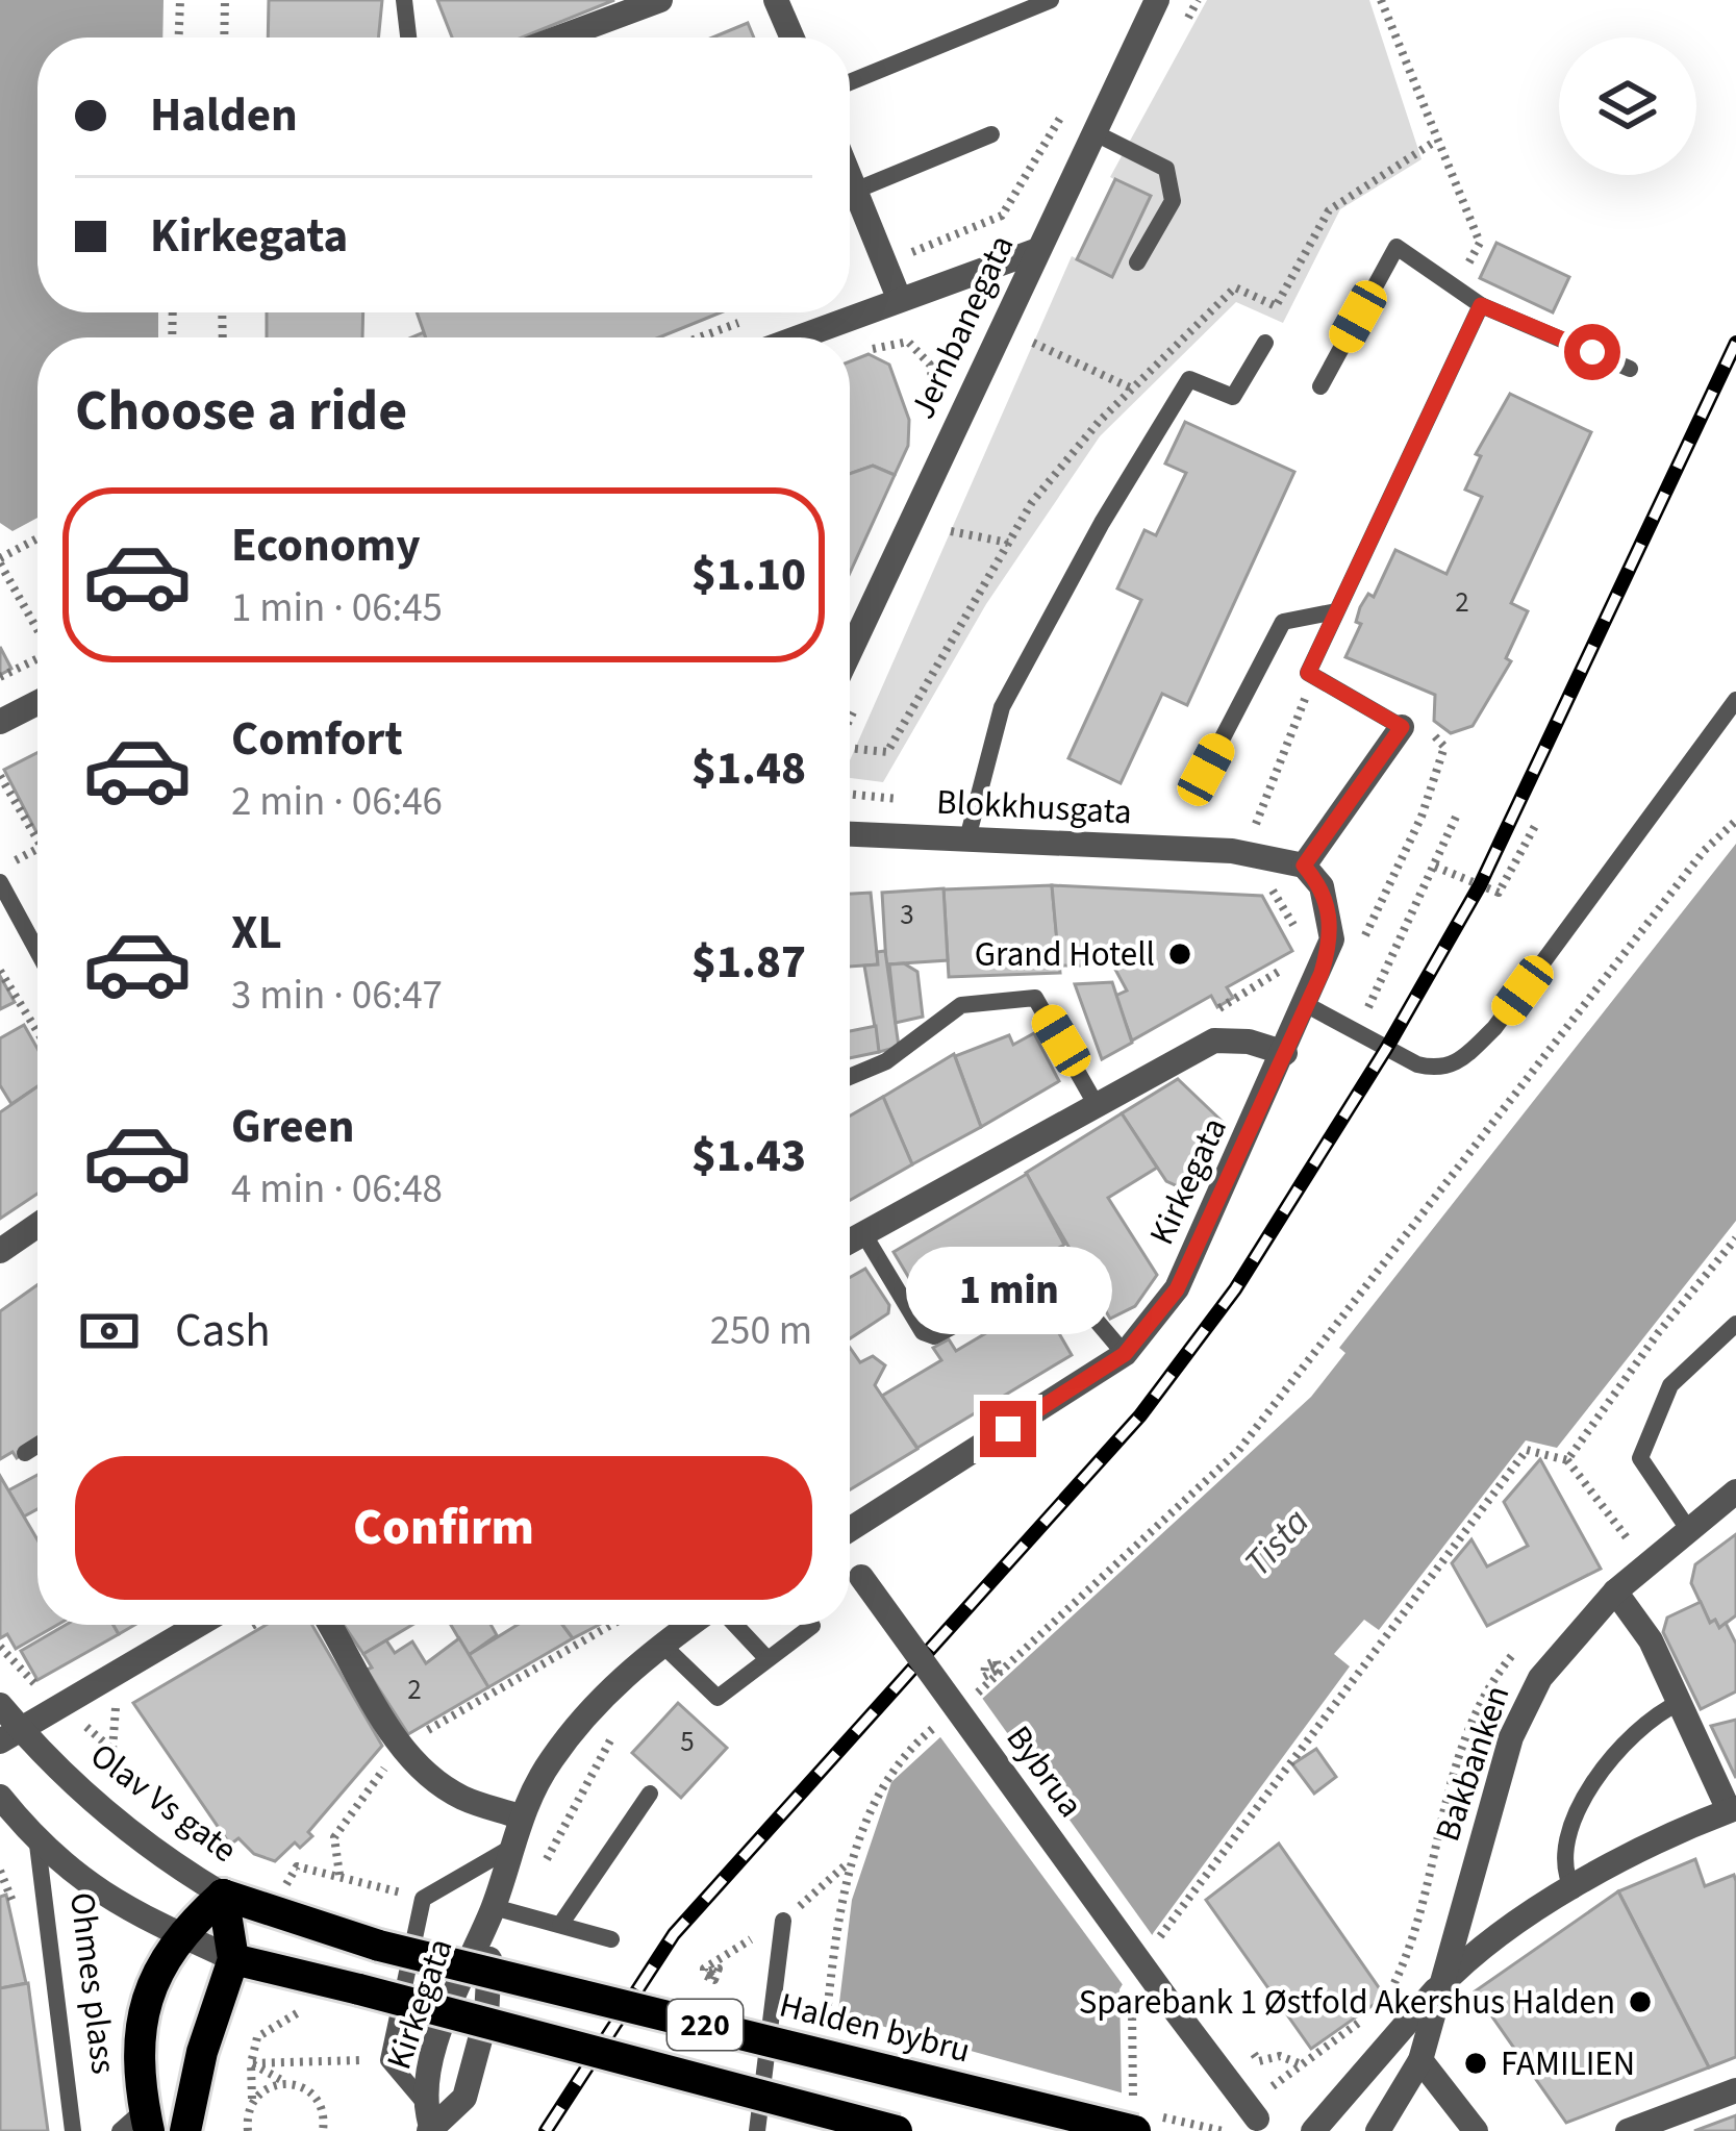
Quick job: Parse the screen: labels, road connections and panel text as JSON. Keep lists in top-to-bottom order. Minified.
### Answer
{"streets":{"main road":["Olav Vs gate","Ohmes plass","220","Halden bybru"],"street":["Jernbanegata","Blokkhusgata","Kirkegata","Bakbanken","Bybrua"]},"crossings":[["Blokkhusgata","Kirkegata"],["Olav Vs gate","Ohmes plass"],["Olav Vs gate","Halden bybru"]],"water":["Tista"],"places":["Grand Hotell","Sparebank 1 Østfold Akershus Halden","FAMILIEN"],"house_numbers":["2","3","2","5"],"page":{"banner":["Halden","Kirkegata"],"heading":"Choose a ride","list":[{"name":"Economy","note":"1 min · 06:45","value":"$1.10"},{"name":"Comfort","note":"2 min · 06:46","value":"$1.48"},{"name":"XL","note":"3 min · 06:47","value":"$1.87"},{"name":"Green","note":"4 min · 06:48","value":"$1.43"}],"bubble":"1 min","pay":["Cash","250 m"],"buttons":"Confirm"}}
